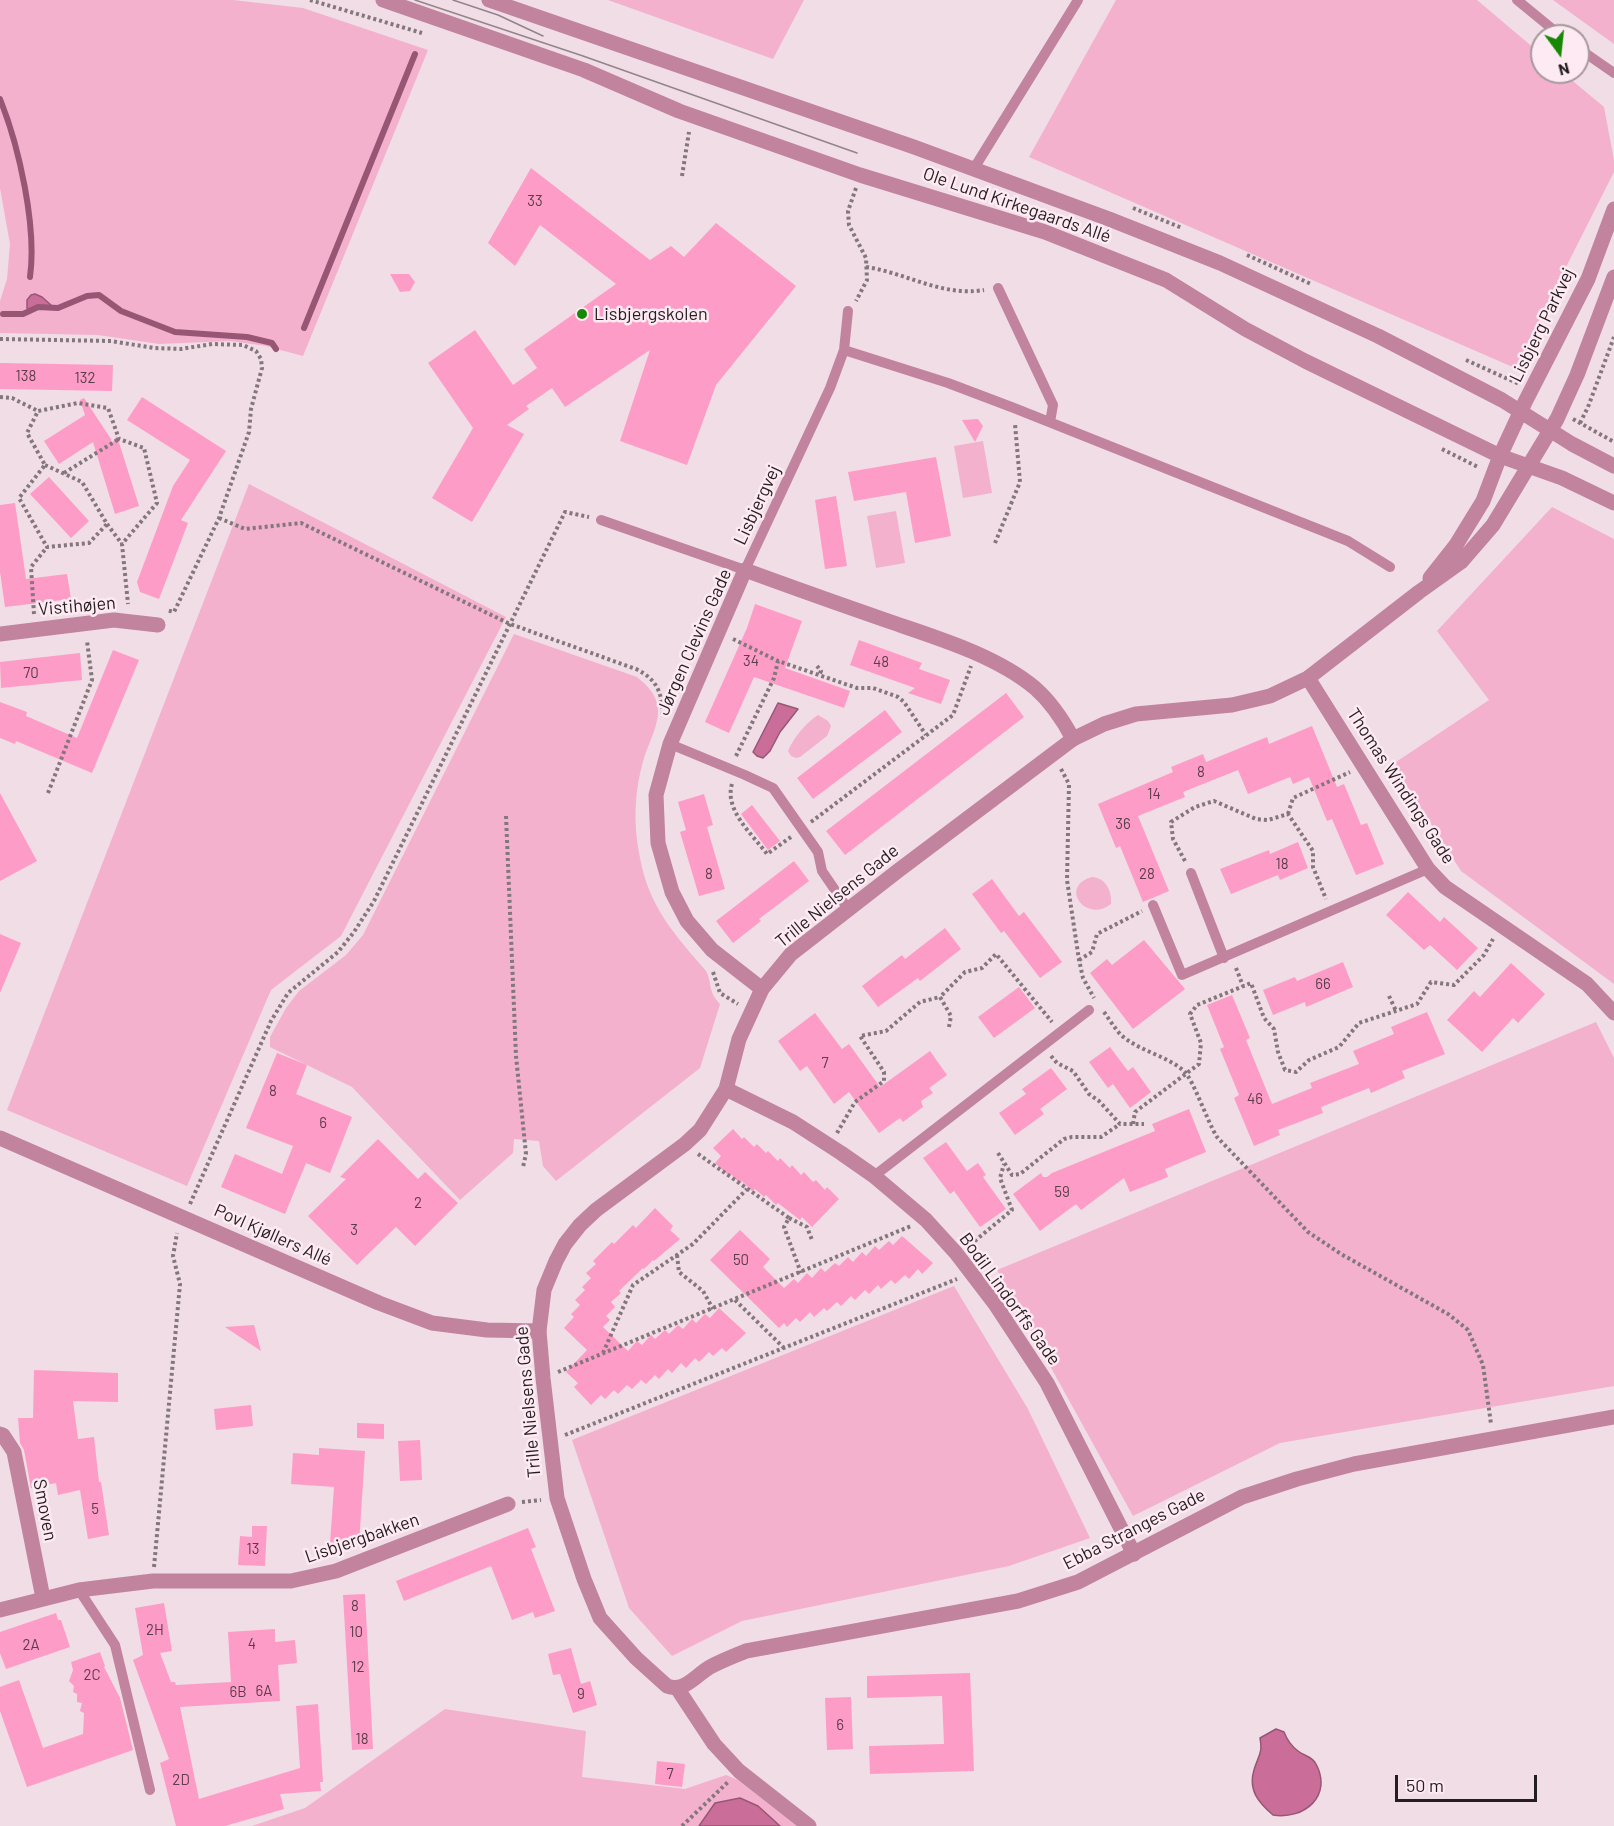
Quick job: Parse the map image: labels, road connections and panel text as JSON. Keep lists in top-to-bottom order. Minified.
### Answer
{"streets":{"street":["Ole Lund Kirkegaards Allé","Lisbjerg Parkvej","Vistihøjen","Jørgen Clevins Gade","Thomas Windings Gade","Trille Nielsens Gade","Povl Kjøllers Allé","Bodil Lindorffs Gade","Smoven","Ebba Stranges Gade","Lisbjergbakken"],"lane":["Lisbjergvej"]},"crossings":[["Ole Lund Kirkegaards Allé","Lisbjerg Parkvej"],["Ole Lund Kirkegaards Allé","Trille Nielsens Gade"],["Lisbjerg Parkvej","Trille Nielsens Gade"],["Lisbjergvej","Jørgen Clevins Gade"],["Jørgen Clevins Gade","Trille Nielsens Gade"],["Thomas Windings Gade","Trille Nielsens Gade"],["Trille Nielsens Gade","Povl Kjøllers Allé"],["Trille Nielsens Gade","Bodil Lindorffs Gade"],["Trille Nielsens Gade","Ebba Stranges Gade"],["Bodil Lindorffs Gade","Ebba Stranges Gade"],["Smoven","Lisbjergbakken"]],"places":["Lisbjergskolen"],"house_numbers":["33","138","132","34","48","70","8","14","36","18","8","28","66","7","8","46","6","59","2","3","50","5","13","8","2H","10","4","2A","12","2C","6A","6B","9","6","18","7","2D"],"scale_bar":"50 m","north":"bottom"}
